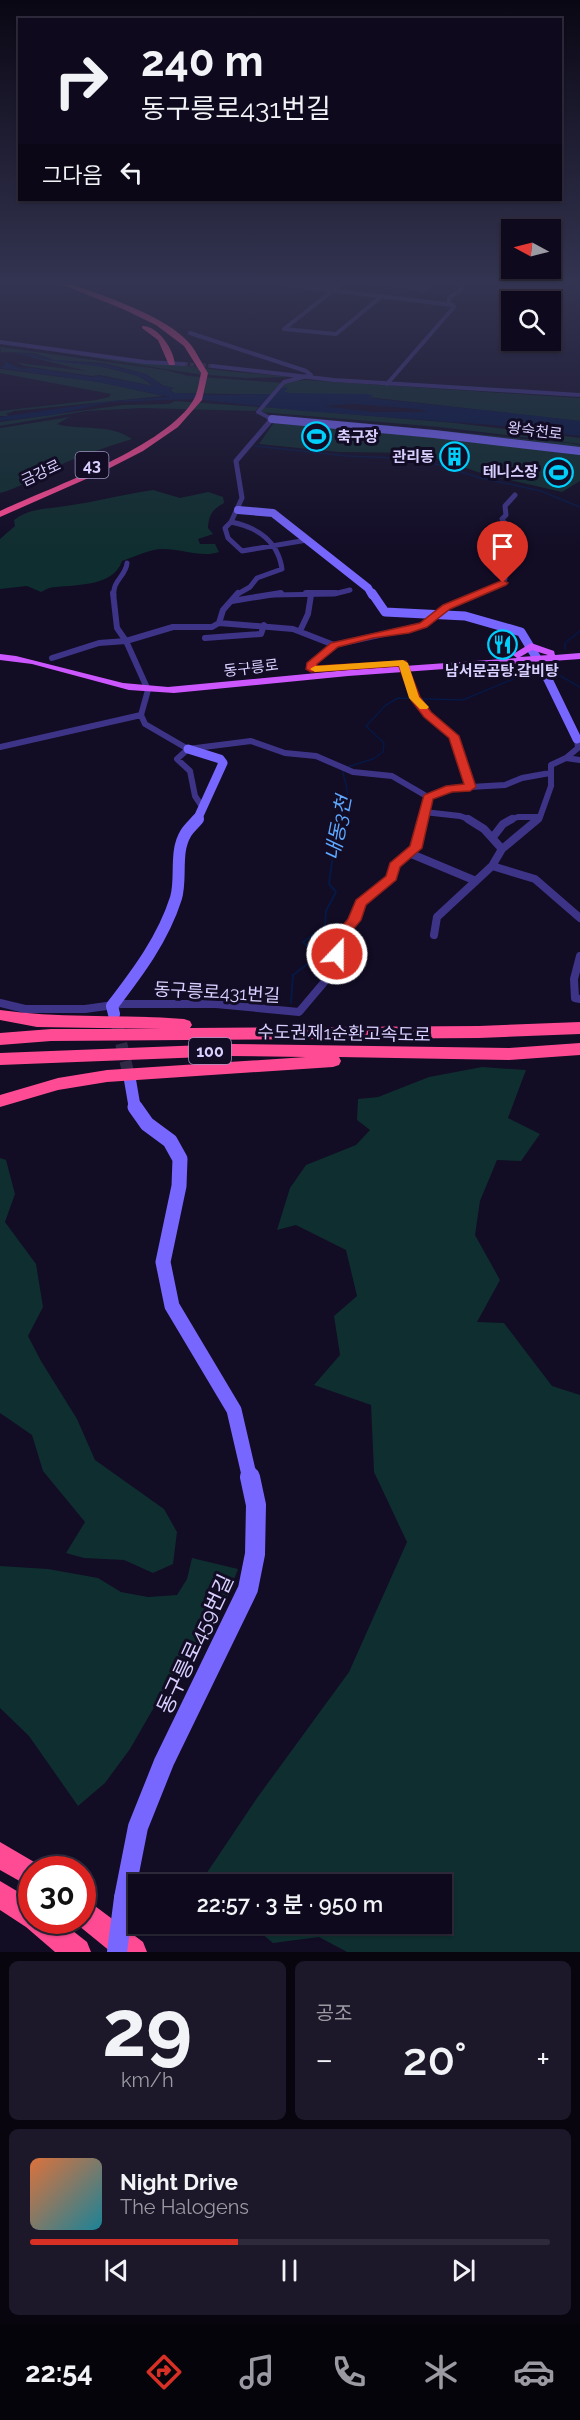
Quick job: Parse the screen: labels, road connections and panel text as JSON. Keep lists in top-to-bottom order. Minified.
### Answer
{"streets":{"highway":["43","금강로","수도권제1순환고속도로","100"],"main road":["동구릉로"],"street":["왕숙천로","동구릉로431번길","동구릉로459번길"]},"water":["내동3천"],"places":{"sports":["축구장","테니스장"],"building":["관리동"],"restaurant":["남서문곰탕.갈비탕"]},"north":"left","page":{"turn":["240 m","동구릉로431번길"],"then":"그다음","limit":"30","trip":"22:57 · 3 분 · 950 m","tile":[["29","km/h"],"공조"],"heat":["−","20°","+"],"song":["Night Drive","The Halogens"],"tabs":"22:54"}}
